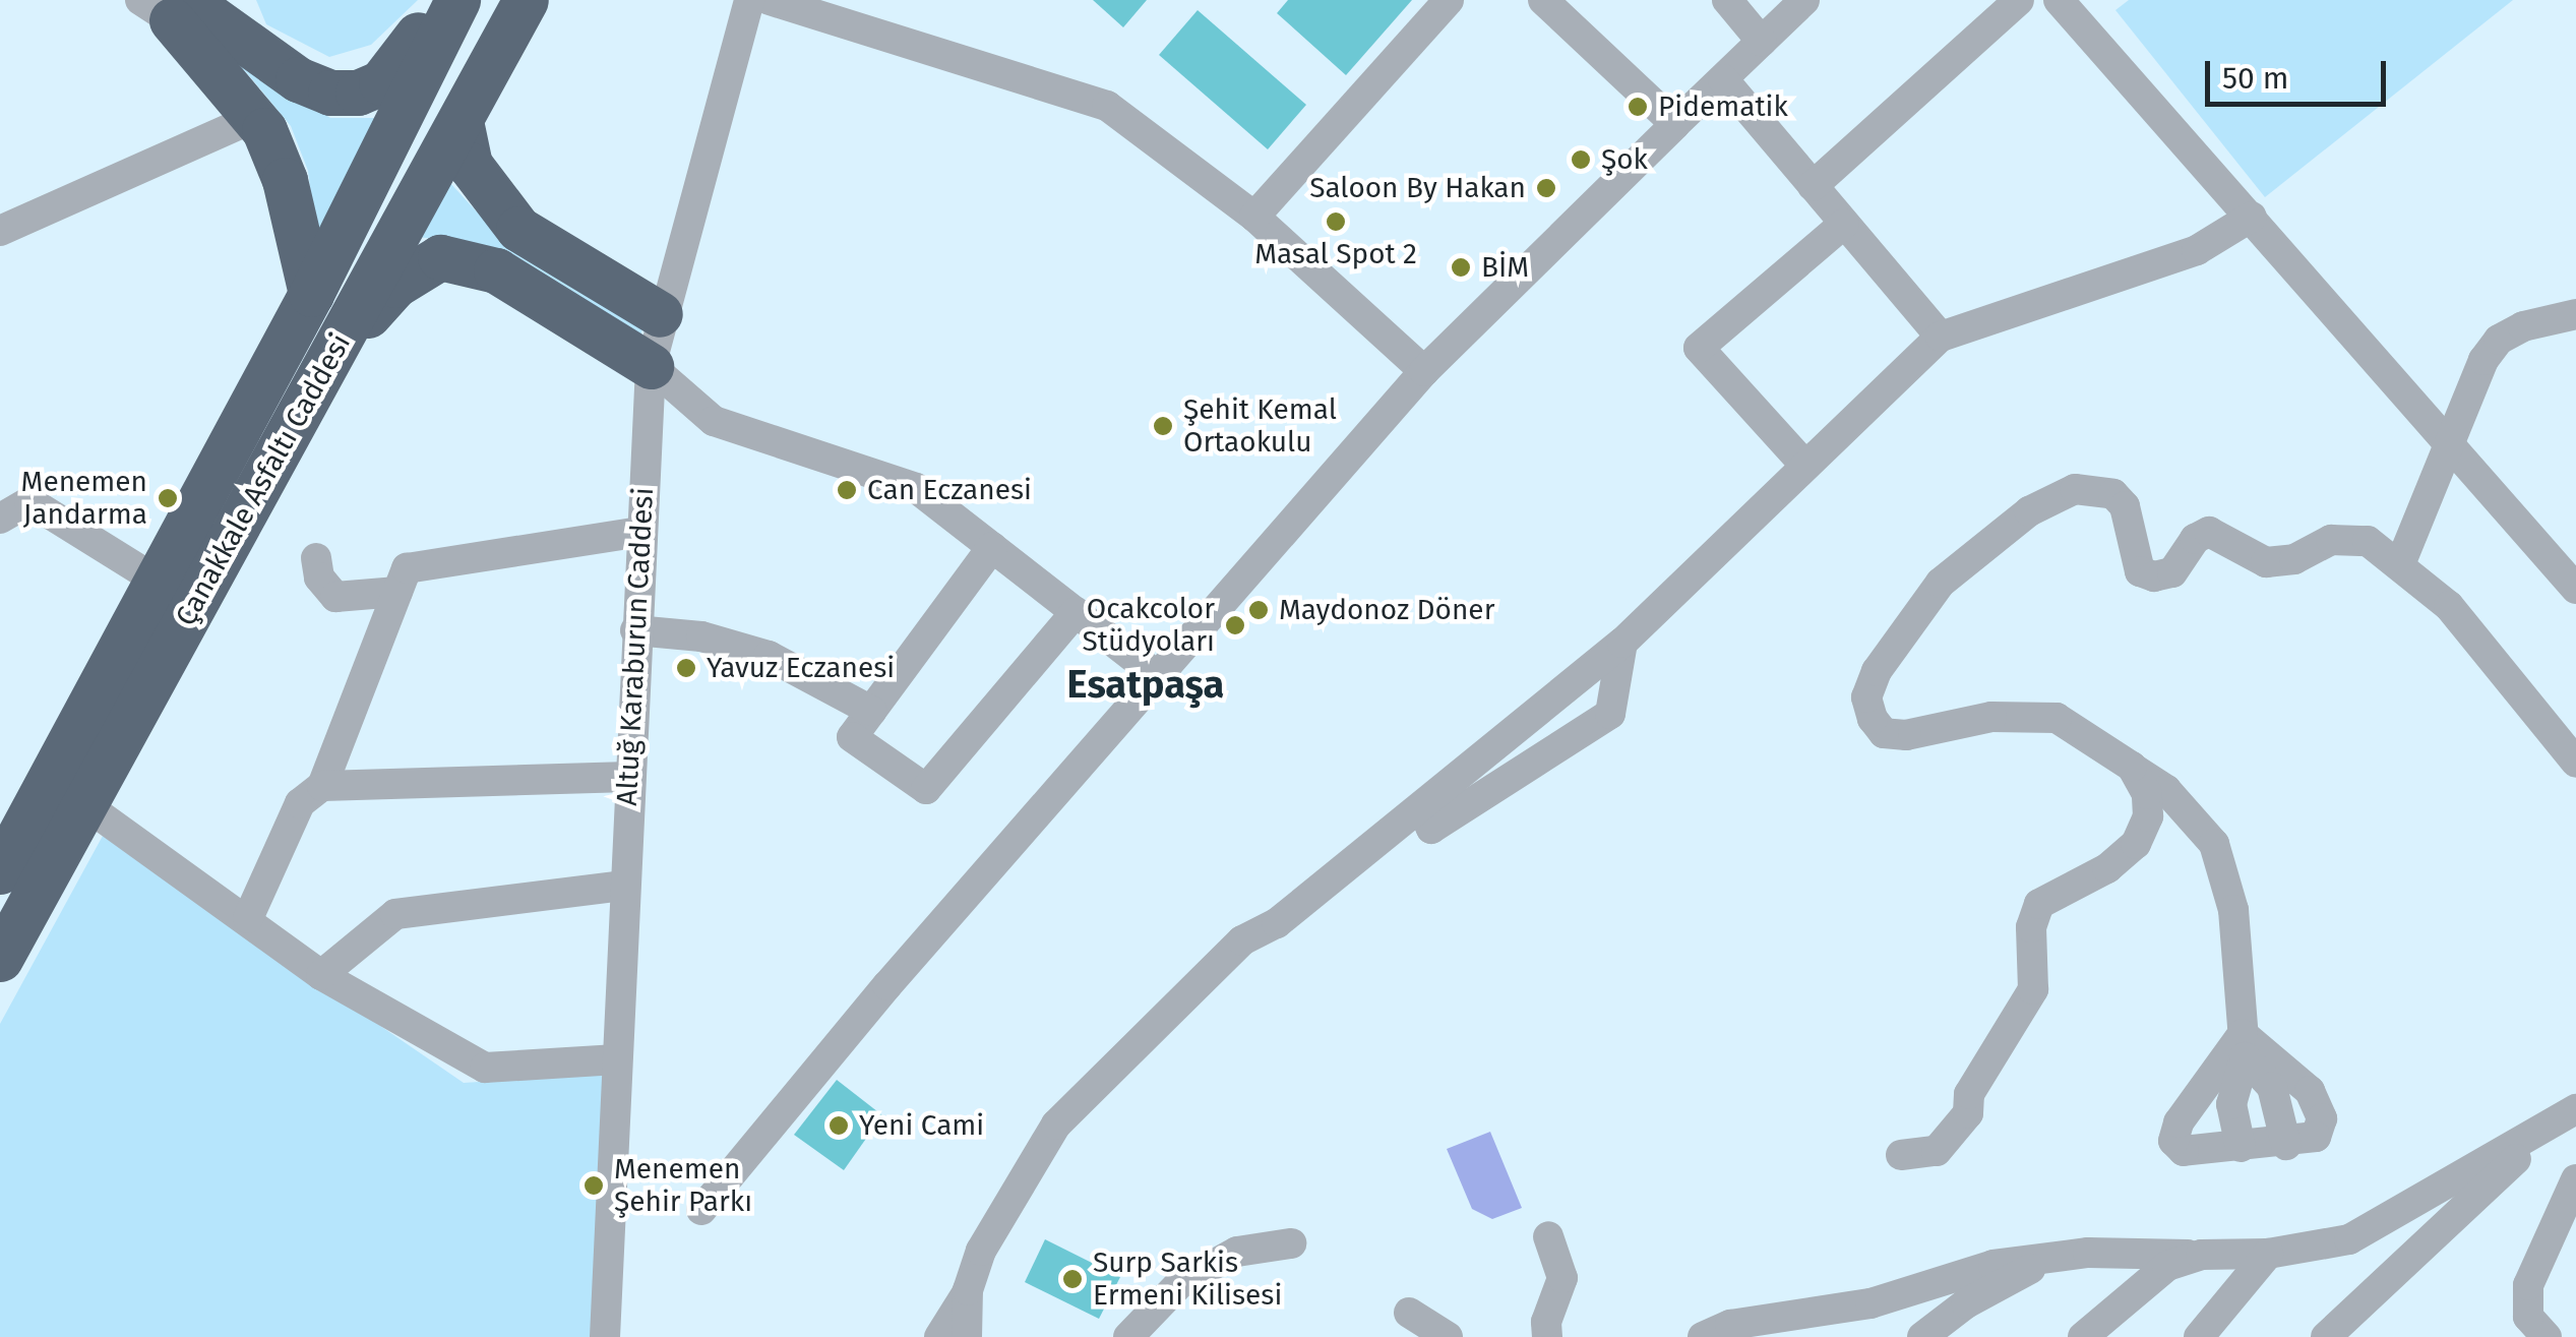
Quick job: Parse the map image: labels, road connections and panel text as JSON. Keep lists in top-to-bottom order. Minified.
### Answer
{"streets":{"highway":["Çanakkale Asfaltı Caddesi"],"street":["Altuğ Karaburun Caddesi"]},"districts":["Esatpaşa"],"places":["Pidematik","Şok","Saloon By Hakan","Masal Spot 2","BİM","Şehit Kemal Ortaokulu","Can Eczanesi","Menemen Jandarma","Maydonoz Döner","Ocakcolor Stüdyoları","Yavuz Eczanesi","Yeni Cami","Menemen Şehir Parkı","Surp Sarkis Ermeni Kilisesi"],"scale_bar":"50 m"}
